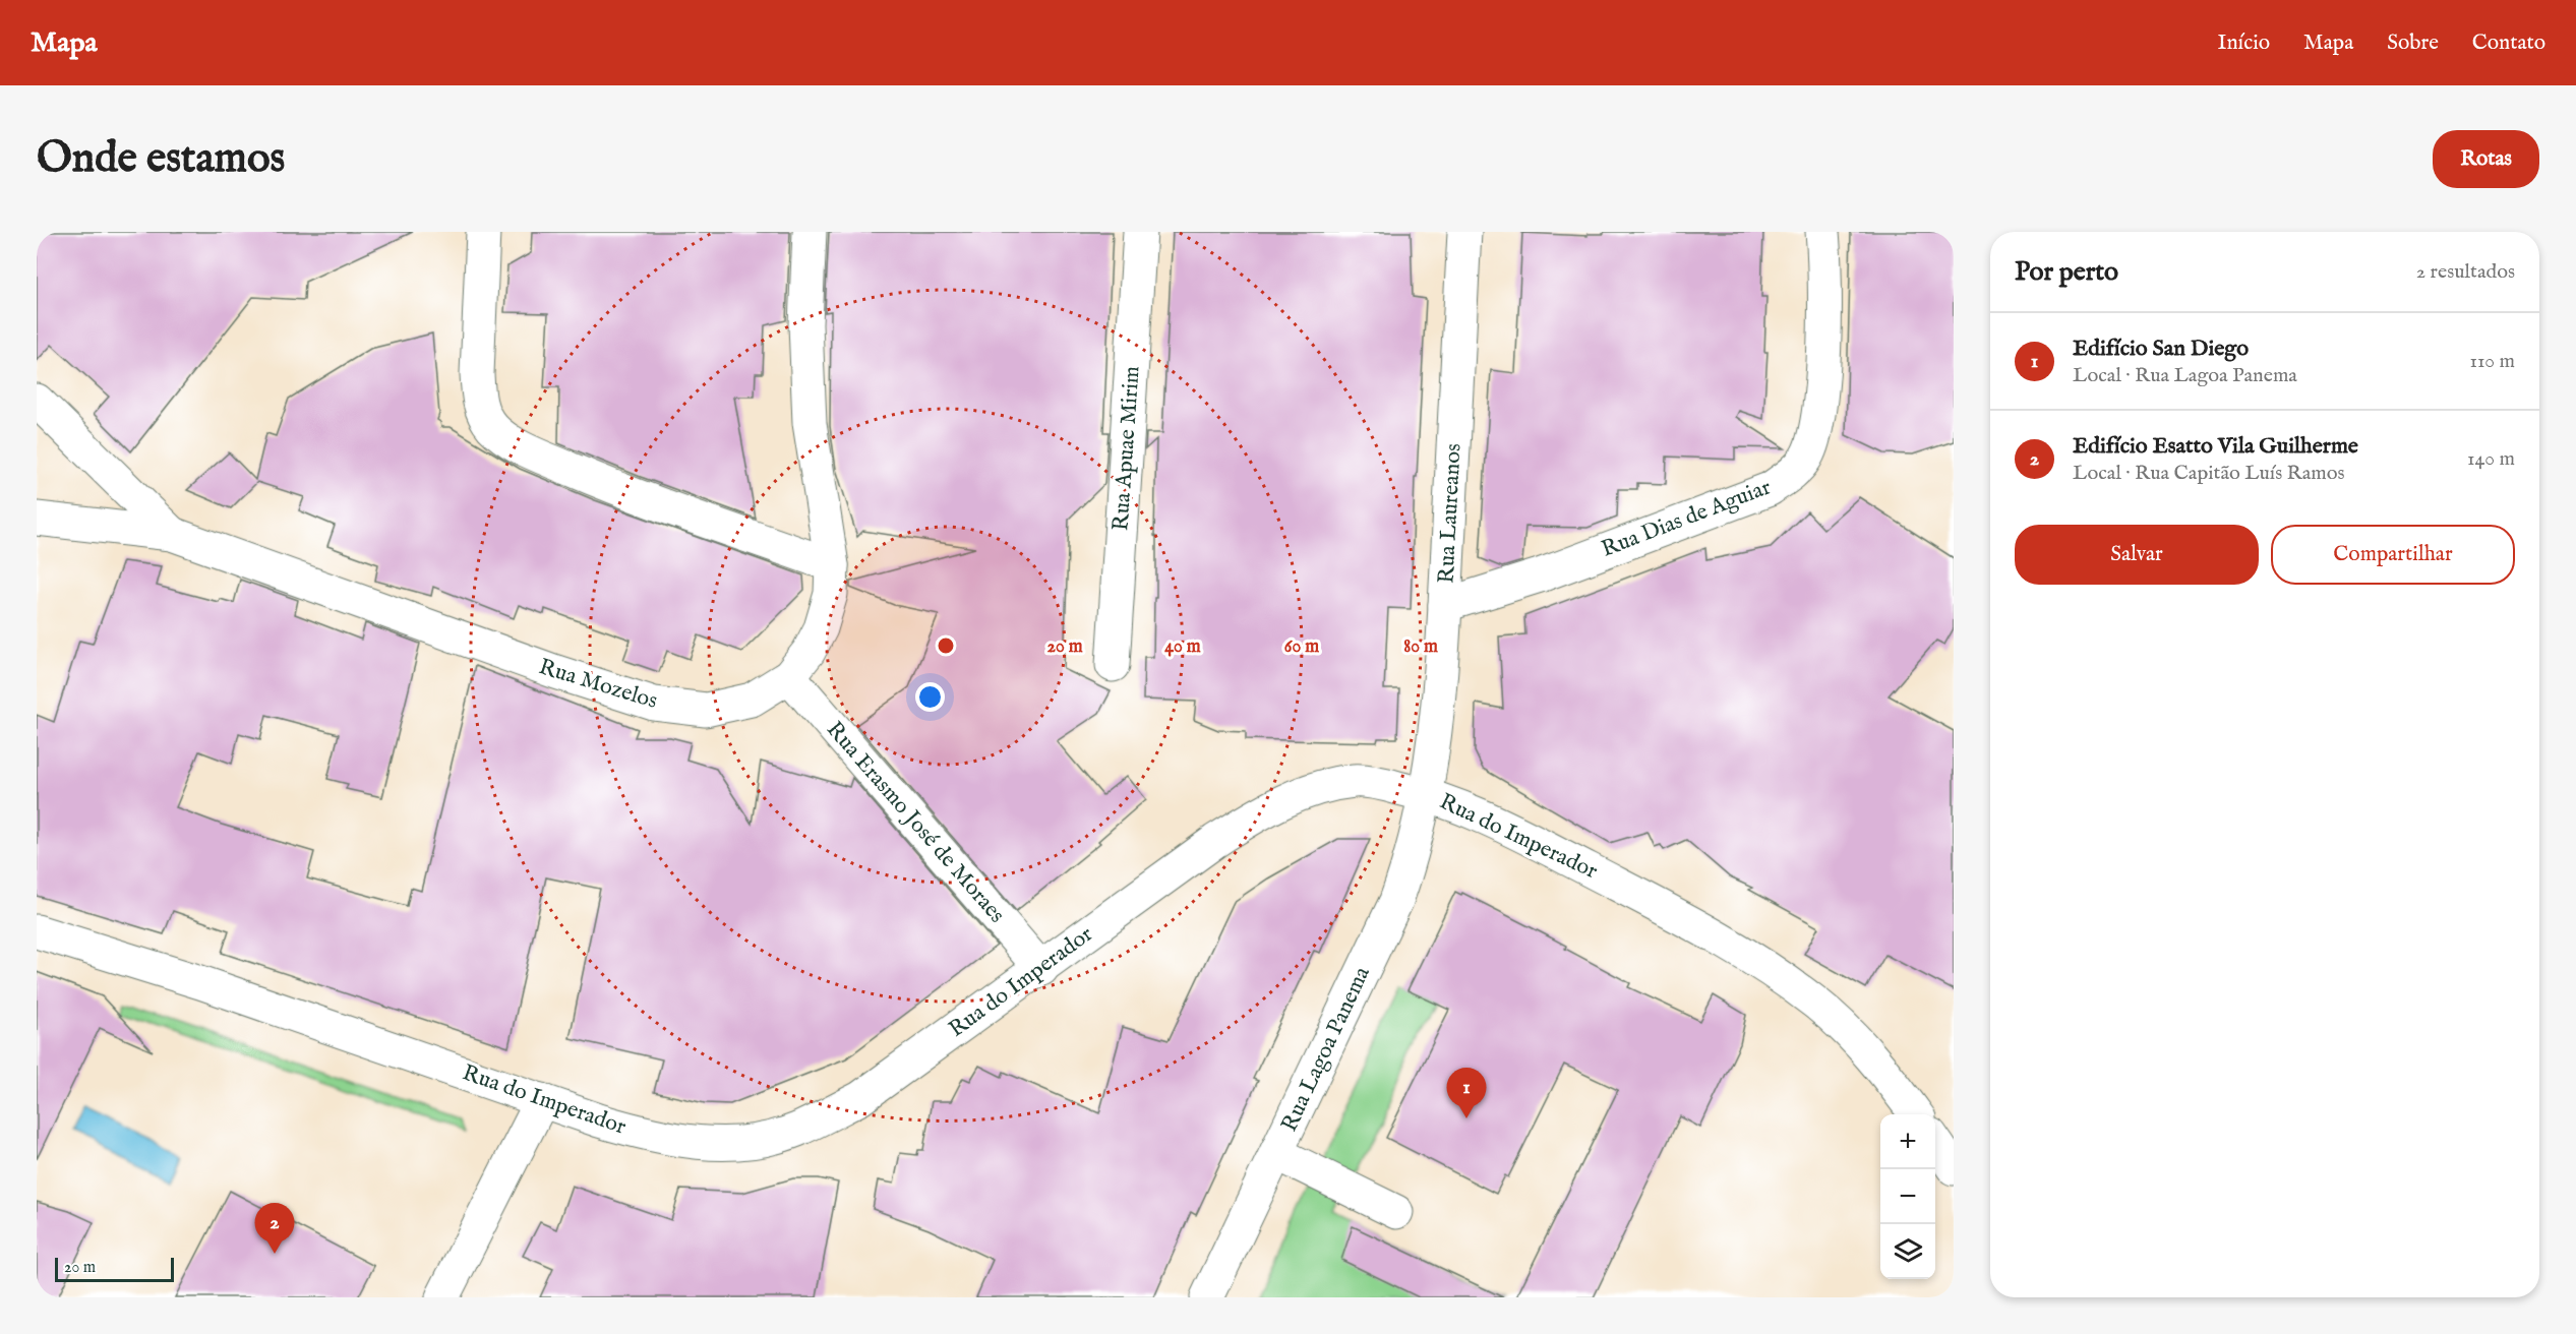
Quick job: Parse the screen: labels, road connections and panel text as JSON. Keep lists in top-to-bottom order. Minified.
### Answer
{"streets":{"street":["Rua Apuae Mirim","Rua Laureanos","Rua Dias de Aguiar","Rua Mozelos","Rua Erasmo José de Moraes","Rua do Imperador","Rua Lagoa Panema"]},"crossings":[["Rua Laureanos","Rua Dias de Aguiar"],["Rua Laureanos","Rua do Imperador"],["Rua Laureanos","Rua Lagoa Panema"],["Rua Mozelos","Rua Erasmo José de Moraes"],["Rua Erasmo José de Moraes","Rua do Imperador"],["Rua do Imperador","Rua Lagoa Panema"]],"scale_bar":"20 m","page":{"header":"Mapa","nav":["Início","Mapa","Sobre","Contato"],"buttons":["Rotas",["Salvar","Compartilhar"]],"title":"Onde estamos","heading":["Por perto","2 resultados"],"list":[{"mark":"1","name":"Edifício San Diego","note":"Local · Rua Lagoa Panema","value":"110 m"},{"mark":"2","name":"Edifício Esatto Vila Guilherme","note":"Local · Rua Capitão Luís Ramos","value":"140 m"}],"pins":["1","2"],"map_buttons":["+","−"],"scale":"20 m"},"rings":["20 m","40 m","60 m","80 m"]}
